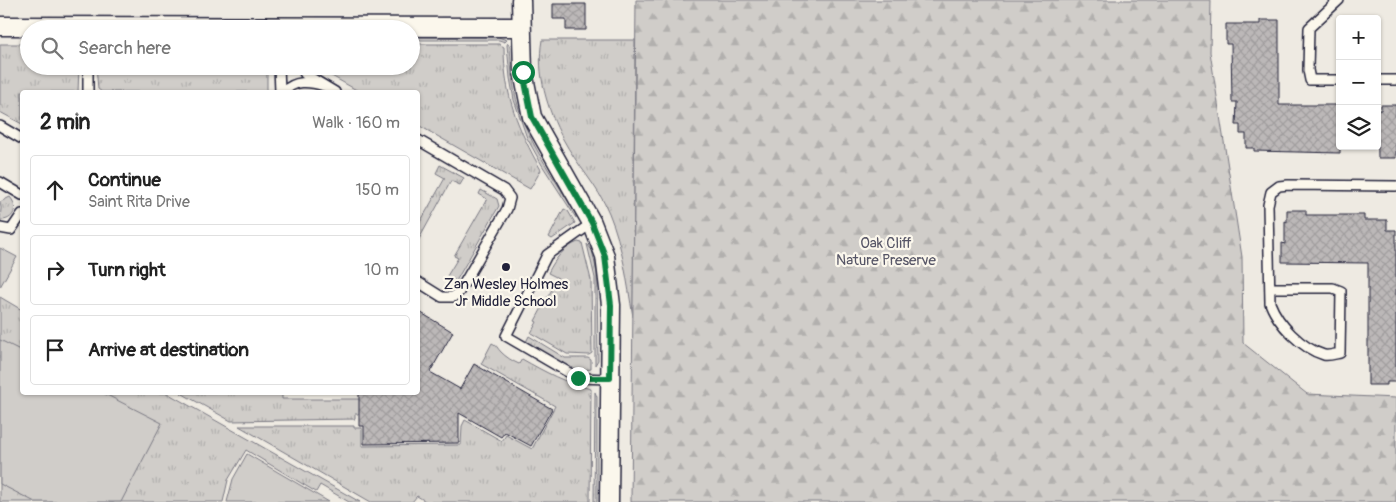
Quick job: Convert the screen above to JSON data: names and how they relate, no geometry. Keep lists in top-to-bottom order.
{
  "parks": ["Oak Cliff Nature Preserve"],
  "places": ["Zan Wesley Holmes Jr Middle School"],
  "page": {
    "map_buttons": ["+", "−"],
    "search": "Search here",
    "heading": ["2 min", "Walk · 160 m"],
    "list": [
      ["Continue", "Saint Rita Drive", "150 m"],
      ["Turn right", "10 m"],
      "Arrive at destination"
    ]
  }
}
